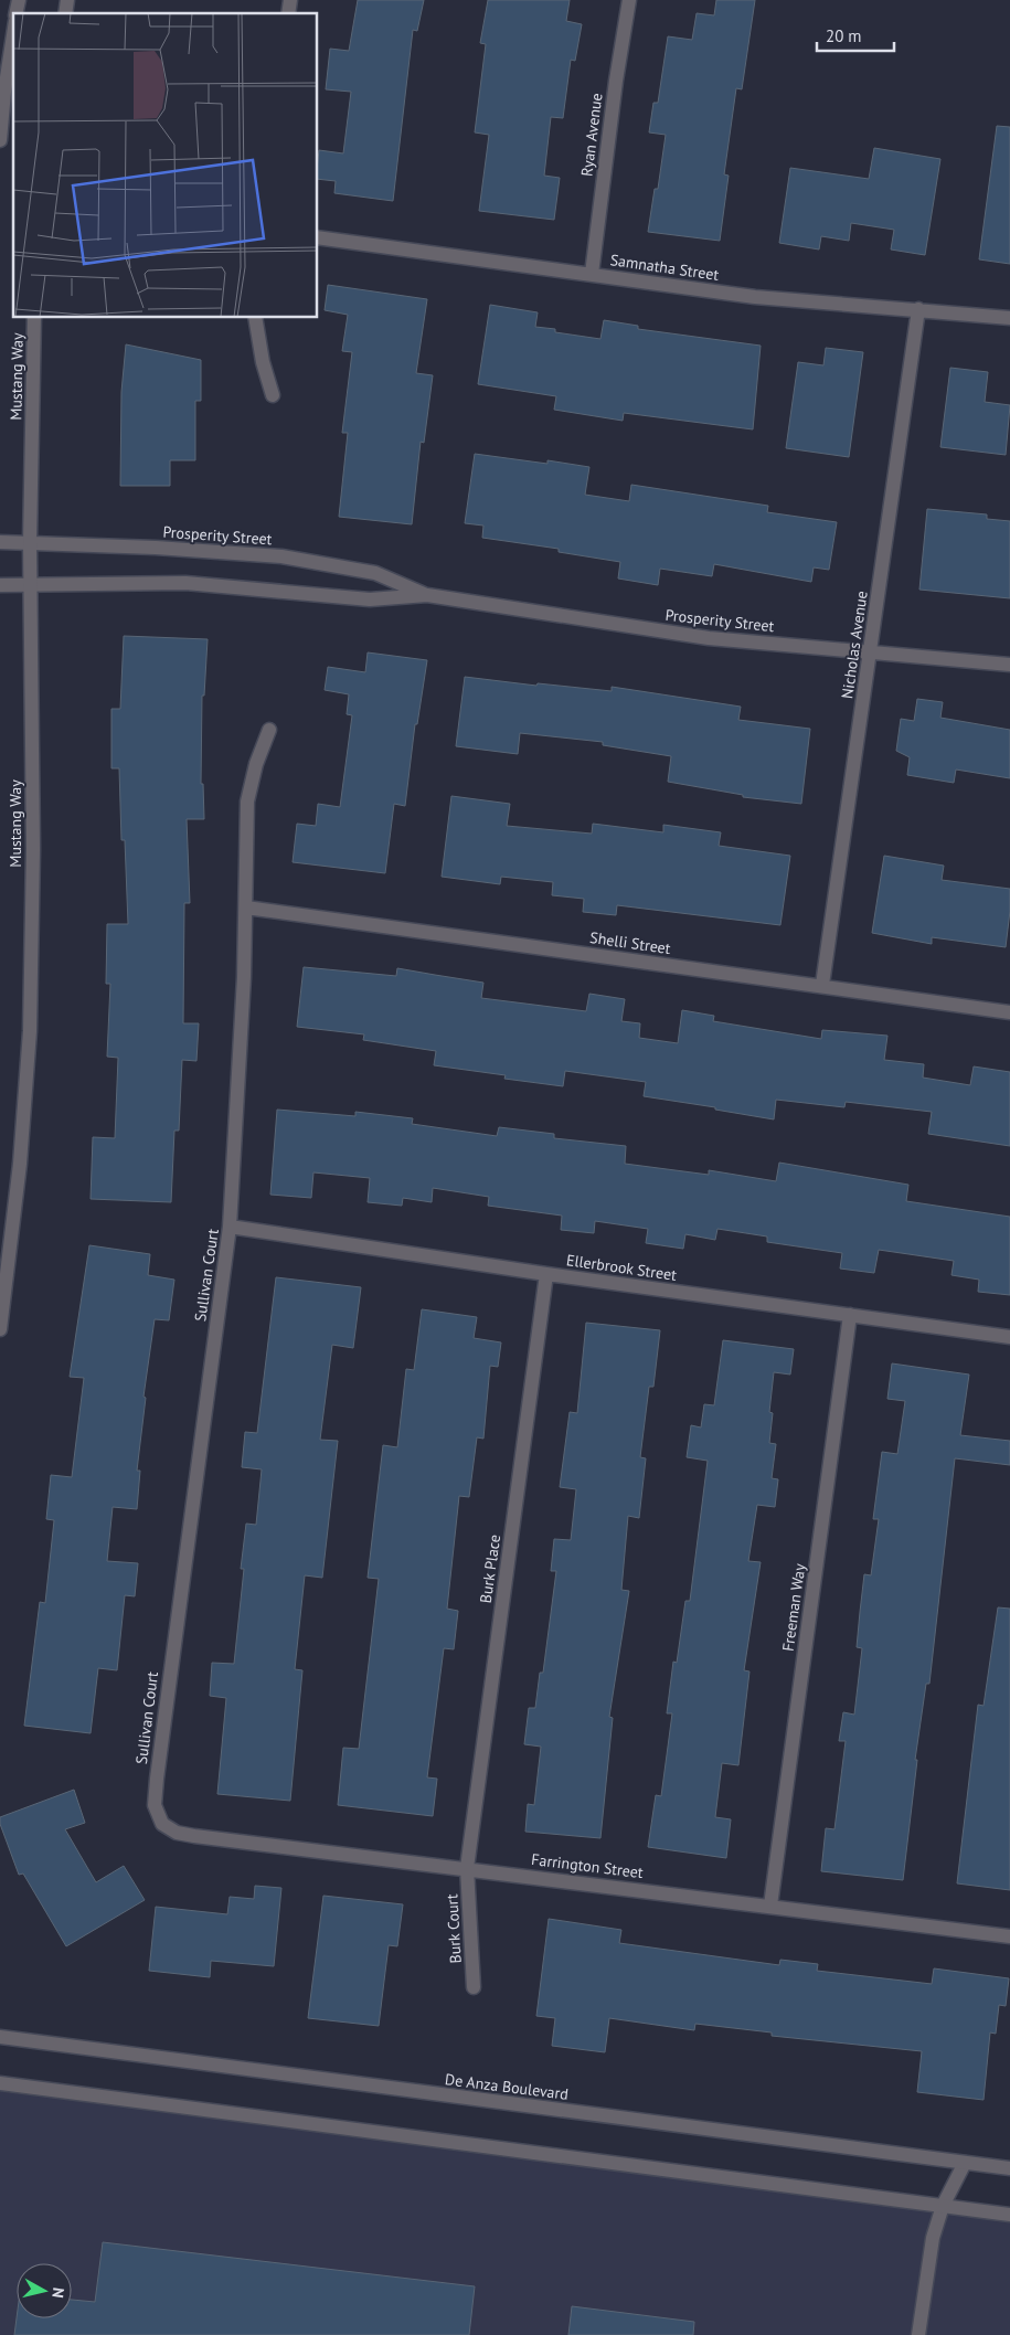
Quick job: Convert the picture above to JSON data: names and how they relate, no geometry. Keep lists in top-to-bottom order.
{
  "streets": {
    "street": [
      "Ryan Avenue",
      "Samnatha Street",
      "Mustang Way",
      "Prosperity Street",
      "Nicholas Avenue",
      "Shelli Street",
      "Ellerbrook Street",
      "Sullivan Court",
      "Burk Place",
      "Freeman Way",
      "Farrington Street",
      "Burk Court",
      "De Anza Boulevard"
    ]
  },
  "crossings": [
    ["Ryan Avenue", "Samnatha Street"],
    ["Samnatha Street", "Nicholas Avenue"],
    ["Mustang Way", "Prosperity Street"],
    ["Prosperity Street", "Nicholas Avenue"],
    ["Nicholas Avenue", "Shelli Street"],
    ["Shelli Street", "Sullivan Court"],
    ["Ellerbrook Street", "Sullivan Court"],
    ["Ellerbrook Street", "Burk Place"],
    ["Ellerbrook Street", "Freeman Way"],
    ["Sullivan Court", "Farrington Street"],
    ["Burk Place", "Farrington Street"],
    ["Burk Place", "Burk Court"],
    ["Freeman Way", "Farrington Street"],
    ["Farrington Street", "Burk Court"]
  ],
  "scale_bar": "20 m",
  "north": "right"
}
